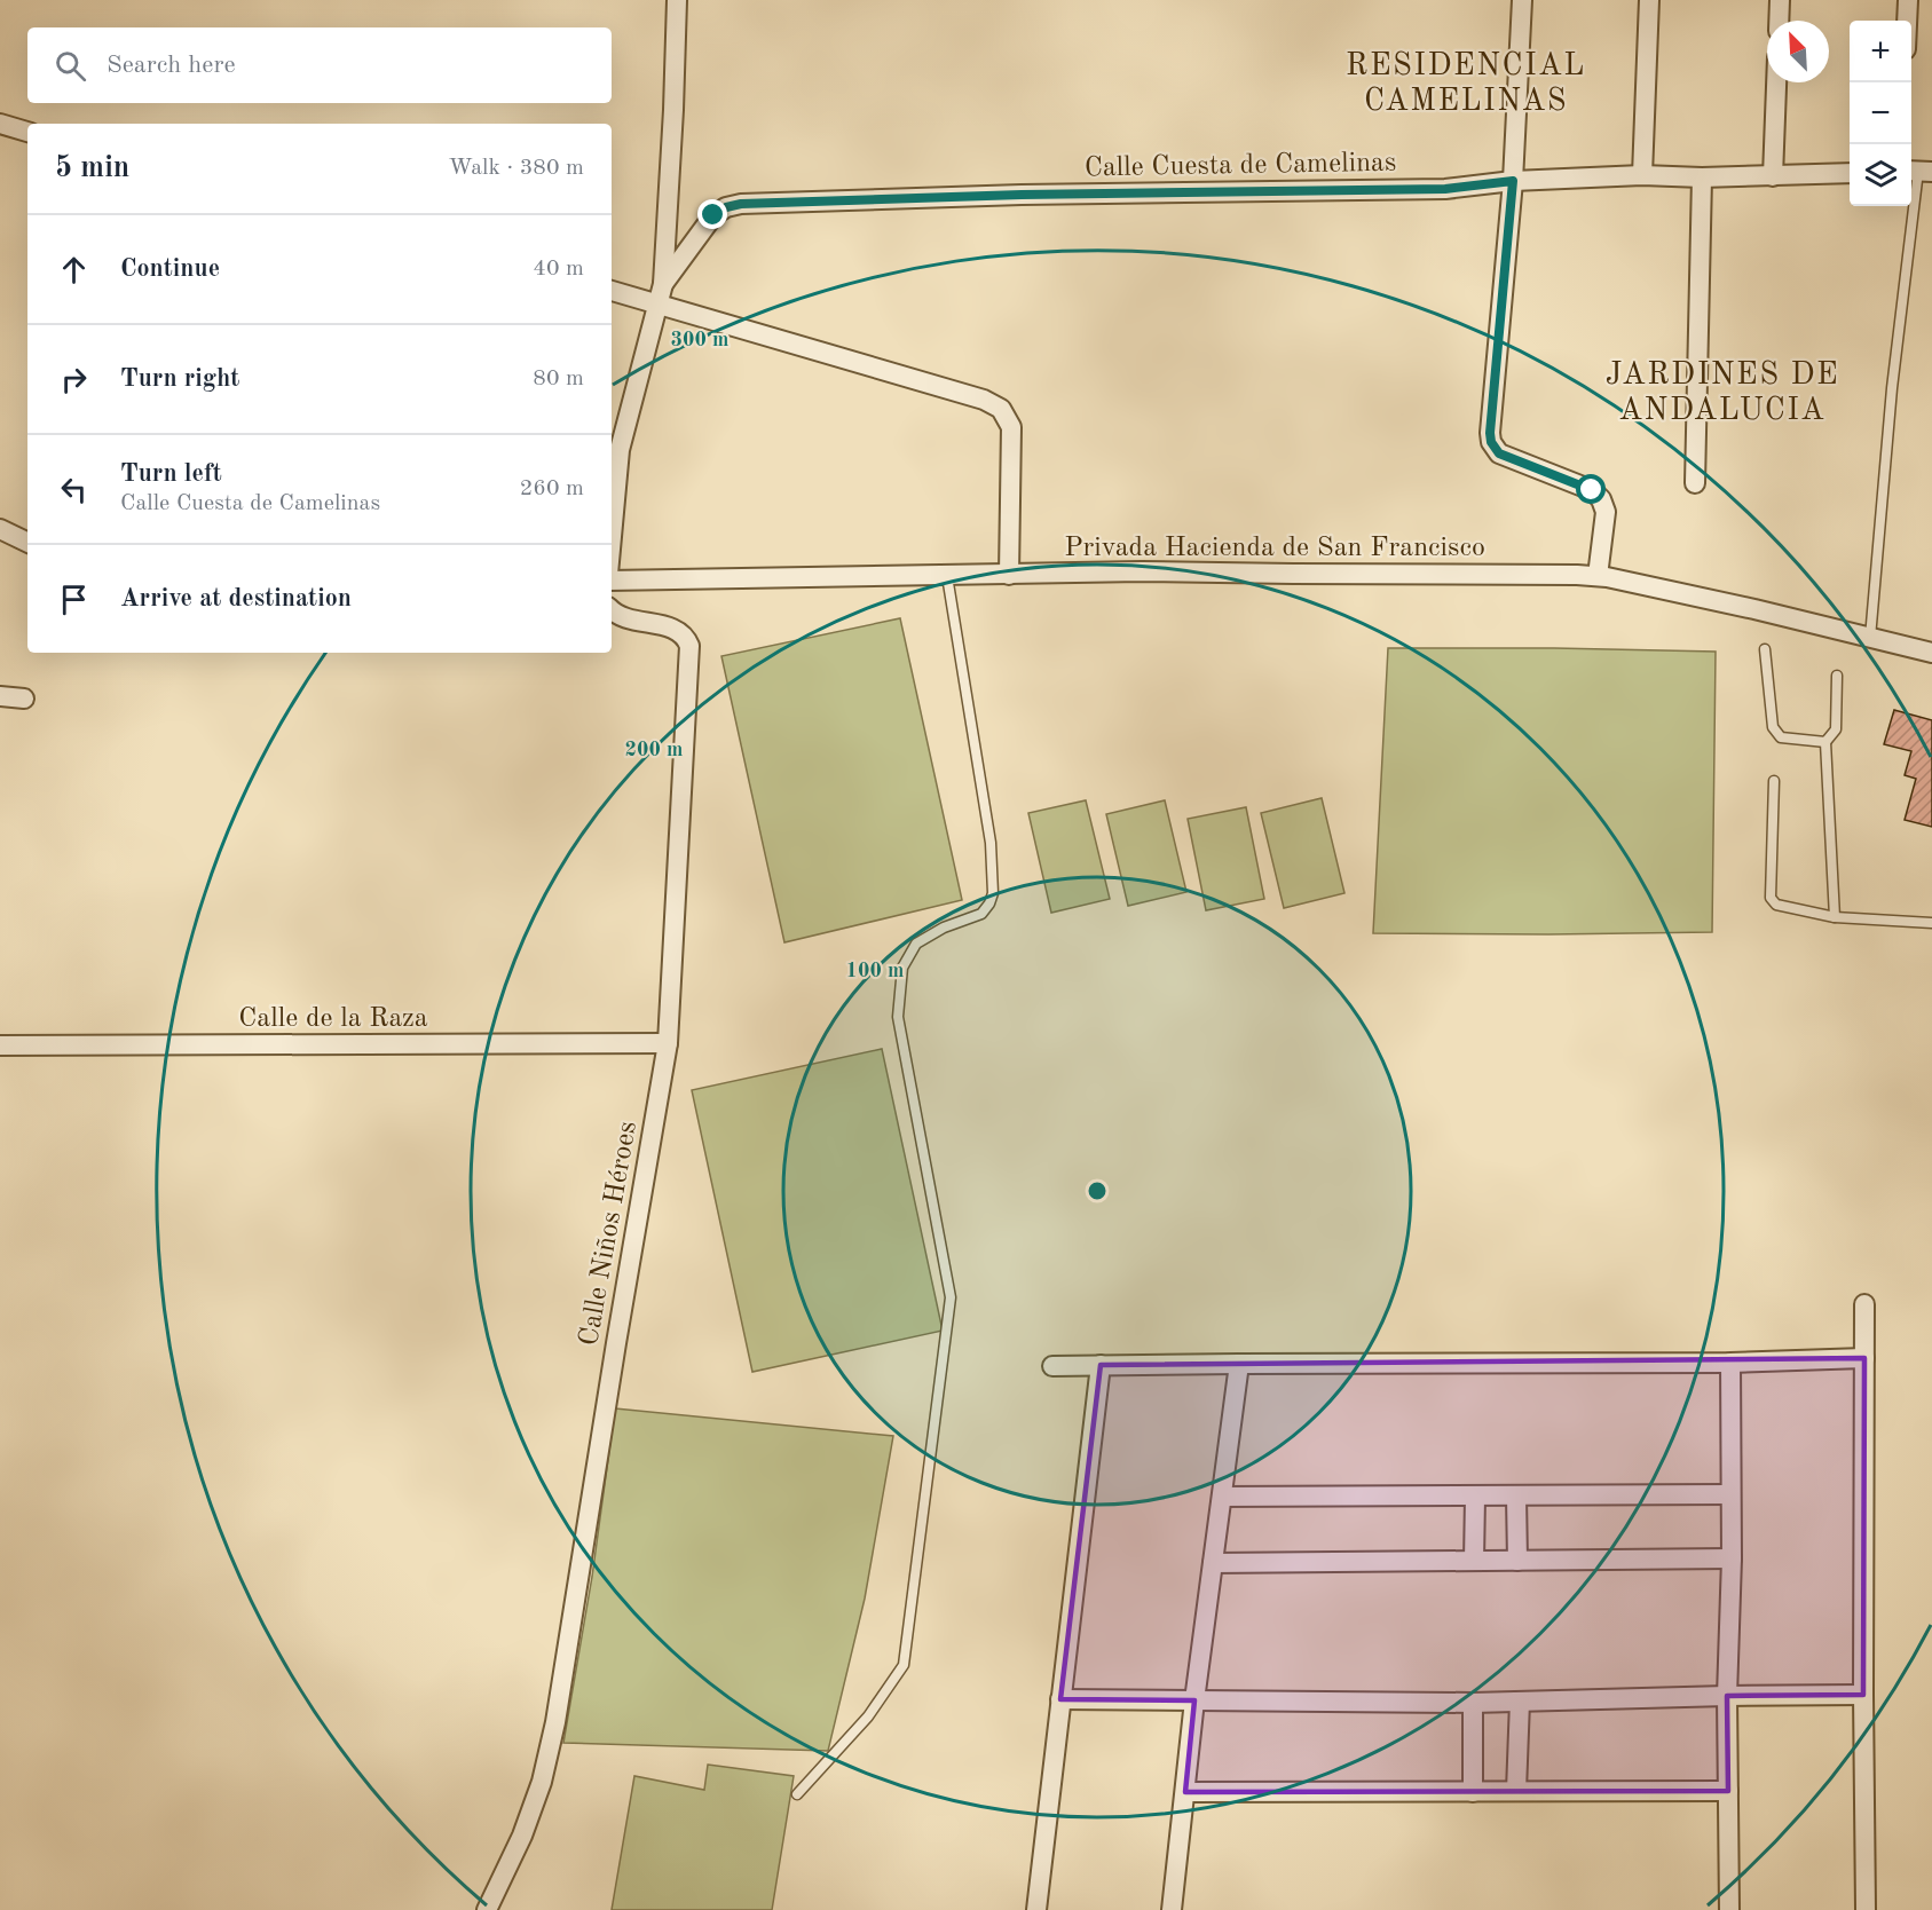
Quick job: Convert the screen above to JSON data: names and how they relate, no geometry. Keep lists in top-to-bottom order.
{
  "streets": {
    "street": [
      "Calle Cuesta de Camelinas",
      "Privada Hacienda de San Francisco",
      "Calle de la Raza",
      "Calle Niños Héroes"
    ]
  },
  "crossings": [
    ["Calle de la Raza", "Calle Niños Héroes"]
  ],
  "districts": ["RESIDENCIAL CAMELINAS", "JARDINES DE ANDALUCIA"],
  "north": "top left",
  "page": {
    "map_buttons": ["+", "−"],
    "search": "Search here",
    "heading": ["5 min", "Walk · 380 m"],
    "list": [
      ["Continue", "40 m"],
      ["Turn right", "80 m"],
      ["Turn left", "Calle Cuesta de Camelinas", "260 m"],
      "Arrive at destination"
    ]
  },
  "rings": ["300 m", "200 m", "100 m"]
}
